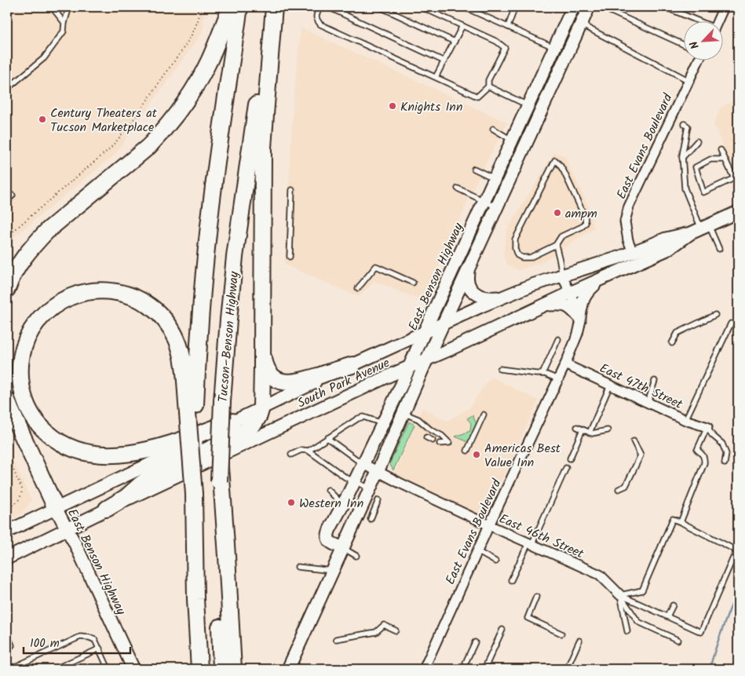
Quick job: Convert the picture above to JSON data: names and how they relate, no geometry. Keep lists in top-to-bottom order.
{
  "streets": {
    "highway": ["Tucson–Benson Highway"],
    "main road": ["East Benson Highway", "South Park Avenue"],
    "street": ["East Evans Boulevard", "East 47th Street", "East 46th Street"]
  },
  "crossings": [
    ["East Evans Boulevard", "South Park Avenue"],
    ["East Evans Boulevard", "East 47th Street"],
    ["East Evans Boulevard", "East 46th Street"],
    ["East Benson Highway", "South Park Avenue"],
    ["East Benson Highway", "East 46th Street"]
  ],
  "places": [
    "Knights Inn",
    "Century Theaters at Tucson Marketplace",
    "ampm",
    "Americas Best Value Inn",
    "Western Inn"
  ],
  "scale_bar": "100 m",
  "north": "bottom left"
}
